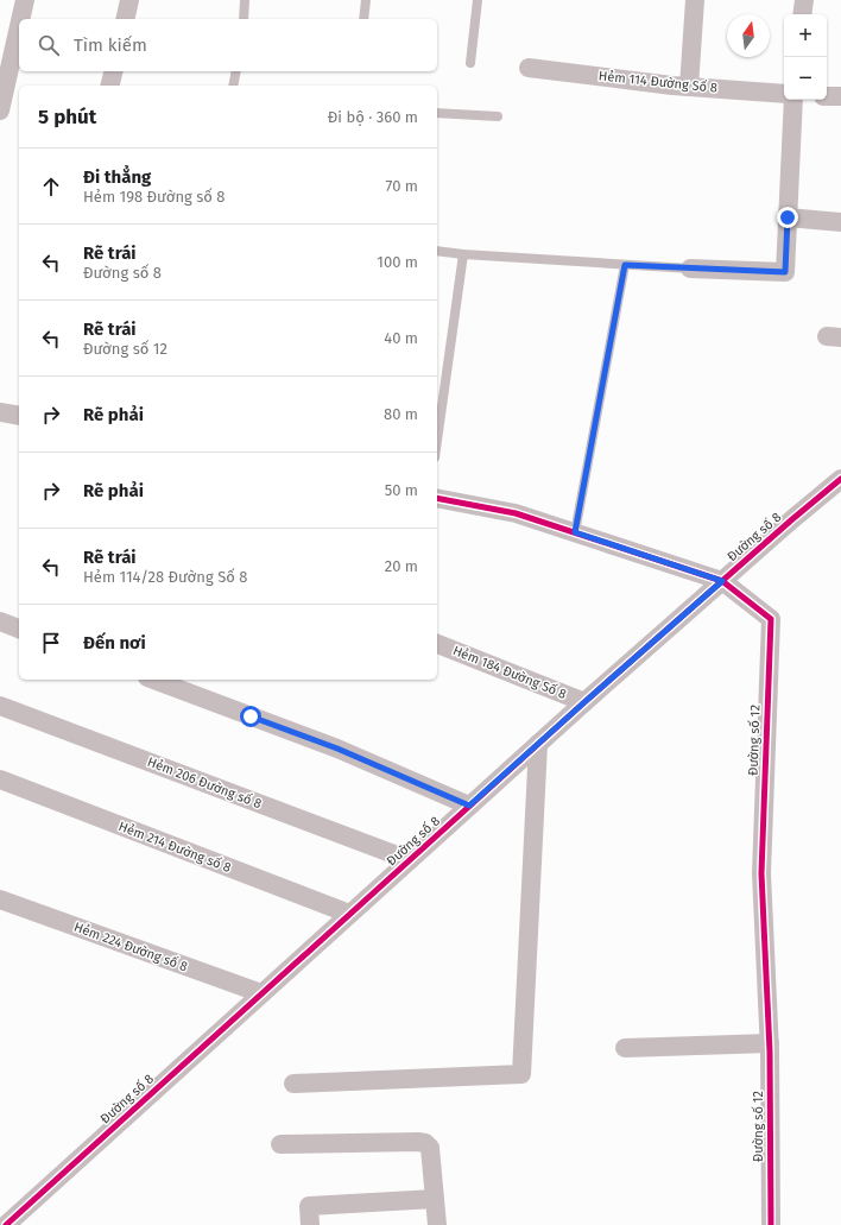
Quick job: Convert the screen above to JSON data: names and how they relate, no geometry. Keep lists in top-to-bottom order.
{
  "streets": {
    "street": [
      "Hẻm 114 Đường Số 8",
      "Đường số 8",
      "Hẻm 184 Đường Số 8",
      "Đường số 12",
      "Hẻm 206 Đường số 8",
      "Hẻm 214 Đường số 8",
      "Hẻm 224 Đường số 8"
    ]
  },
  "crossings": [
    ["Đường số 8", "Hẻm 184 Đường Số 8"],
    ["Đường số 8", "Đường số 12"],
    ["Đường số 8", "Hẻm 206 Đường số 8"],
    ["Đường số 8", "Hẻm 214 Đường số 8"],
    ["Đường số 8", "Hẻm 224 Đường số 8"]
  ],
  "north": "top",
  "page": {
    "map_buttons": ["+", "−"],
    "search": "Tìm kiếm",
    "heading": ["5 phút", "Đi bộ · 360 m"],
    "list": [
      ["Đi thẳng", "Hẻm 198 Đường số 8", "70 m"],
      ["Rẽ trái", "Đường số 8", "100 m"],
      ["Rẽ trái", "Đường số 12", "40 m"],
      ["Rẽ phải", "80 m"],
      ["Rẽ phải", "50 m"],
      ["Rẽ trái", "Hẻm 114/28 Đường Số 8", "20 m"],
      "Đến nơi"
    ]
  }
}
